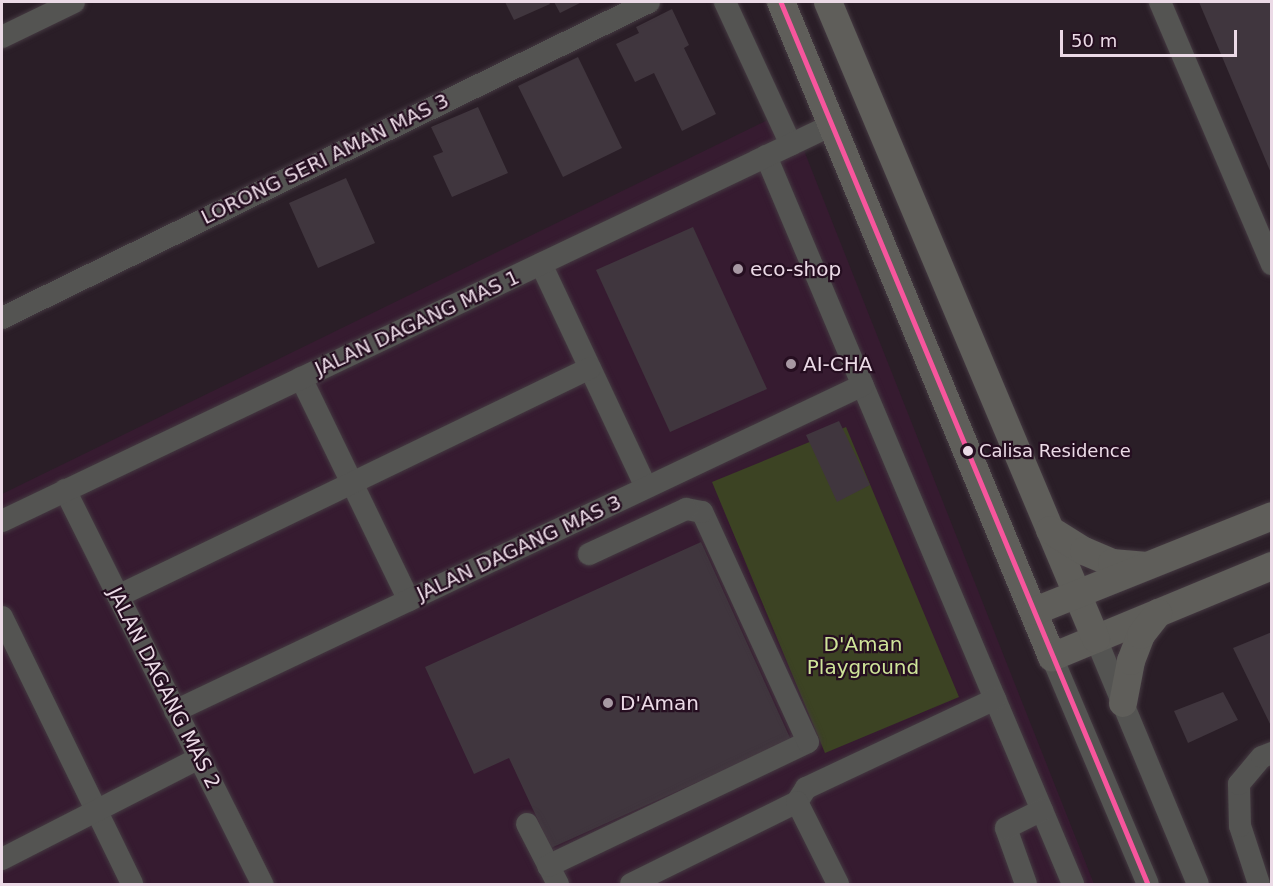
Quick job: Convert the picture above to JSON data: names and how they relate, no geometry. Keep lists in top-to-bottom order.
{
  "streets": {
    "street": [
      "LORONG SERI AMAN MAS 3",
      "JALAN DAGANG MAS 1",
      "JALAN DAGANG MAS 3",
      "JALAN DAGANG MAS 2"
    ]
  },
  "crossings": [
    ["JALAN DAGANG MAS 1", "JALAN DAGANG MAS 2"],
    ["JALAN DAGANG MAS 3", "JALAN DAGANG MAS 2"]
  ],
  "parks": ["D'Aman Playground"],
  "places": [
    "eco-shop",
    "AI-CHA",
    "Calisa Residence",
    "D'Aman"
  ],
  "scale_bar": "50 m"
}
